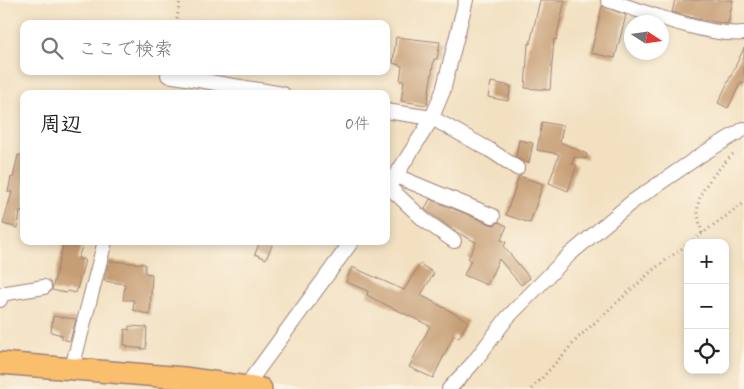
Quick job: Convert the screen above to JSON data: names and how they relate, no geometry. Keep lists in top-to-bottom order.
{
  "north": "right",
  "page": {
    "search": "ここで検索",
    "heading": ["周辺", "0件"],
    "map_buttons": ["+", "−"]
  }
}
